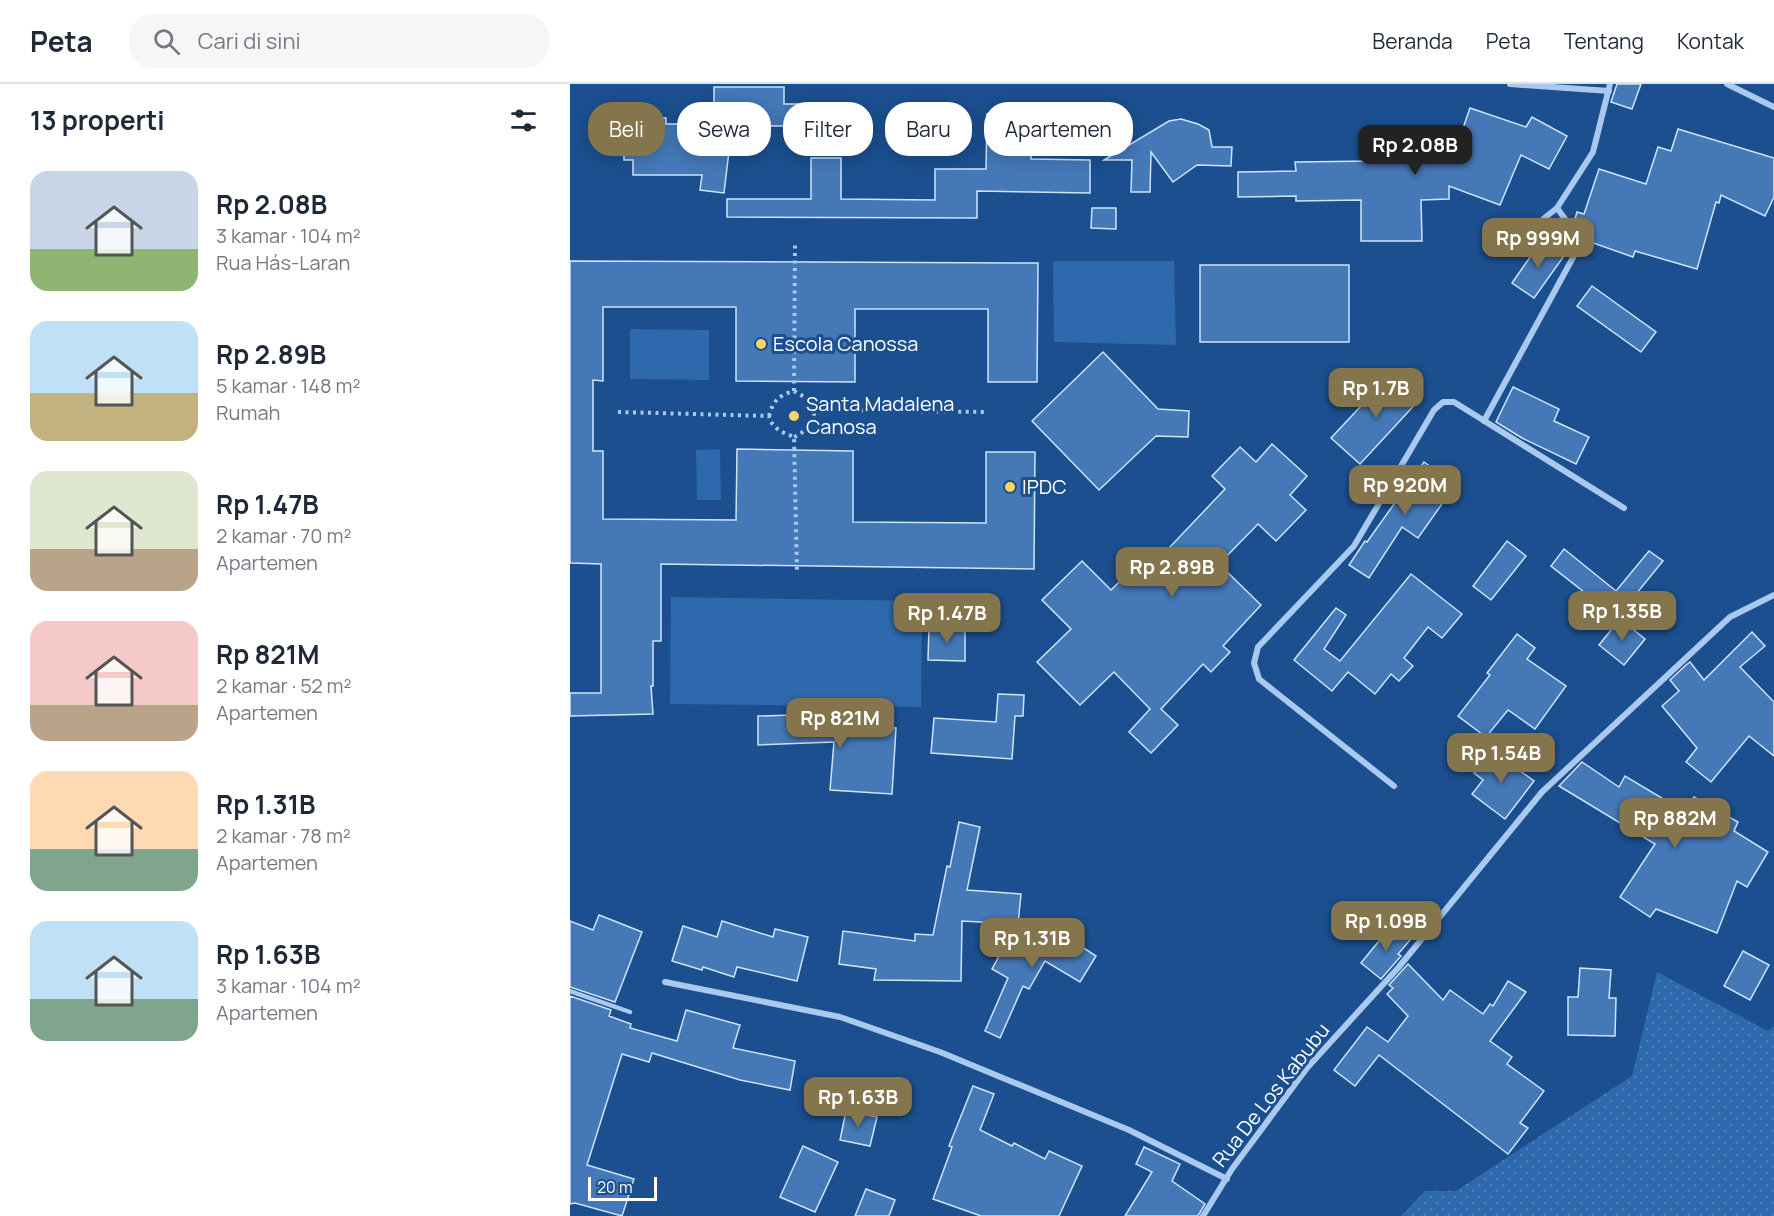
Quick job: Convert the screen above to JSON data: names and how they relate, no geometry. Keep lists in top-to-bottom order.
{
  "streets": {
    "street": ["Rua De Los Kabubu"]
  },
  "places": ["Escola Canossa", "Santa Madalena Canosa", "IPDC"],
  "scale_bar": "20 m",
  "page": {
    "header": "Peta",
    "search": "Cari di sini",
    "nav": [
      "Beranda",
      "Peta",
      "Tentang",
      "Kontak"
    ],
    "heading": "13 properti",
    "chip": [
      "Beli",
      "Sewa",
      "Filter",
      "Baru",
      "Apartemen"
    ],
    "price": [
      "Rp 2.08B",
      "Rp 999M",
      "Rp 1.7B",
      "Rp 920M",
      "Rp 2.89B",
      "Rp 1.35B",
      "Rp 1.47B",
      "Rp 821M",
      "Rp 1.54B",
      "Rp 882M",
      "Rp 1.09B",
      "Rp 1.31B",
      "Rp 1.63B"
    ],
    "list": [
      {
        "name": "Rp 2.08B",
        "note": "3 kamar · 104 m² · Rua Hás-Laran"
      },
      {
        "name": "Rp 2.89B",
        "note": "5 kamar · 148 m² · Rumah"
      },
      {
        "name": "Rp 1.47B",
        "note": "2 kamar · 70 m² · Apartemen"
      },
      {
        "name": "Rp 821M",
        "note": "2 kamar · 52 m² · Apartemen"
      },
      {
        "name": "Rp 1.31B",
        "note": "2 kamar · 78 m² · Apartemen"
      },
      {
        "name": "Rp 1.63B",
        "note": "3 kamar · 104 m² · Apartemen"
      }
    ],
    "scale": "20 m"
  }
}
